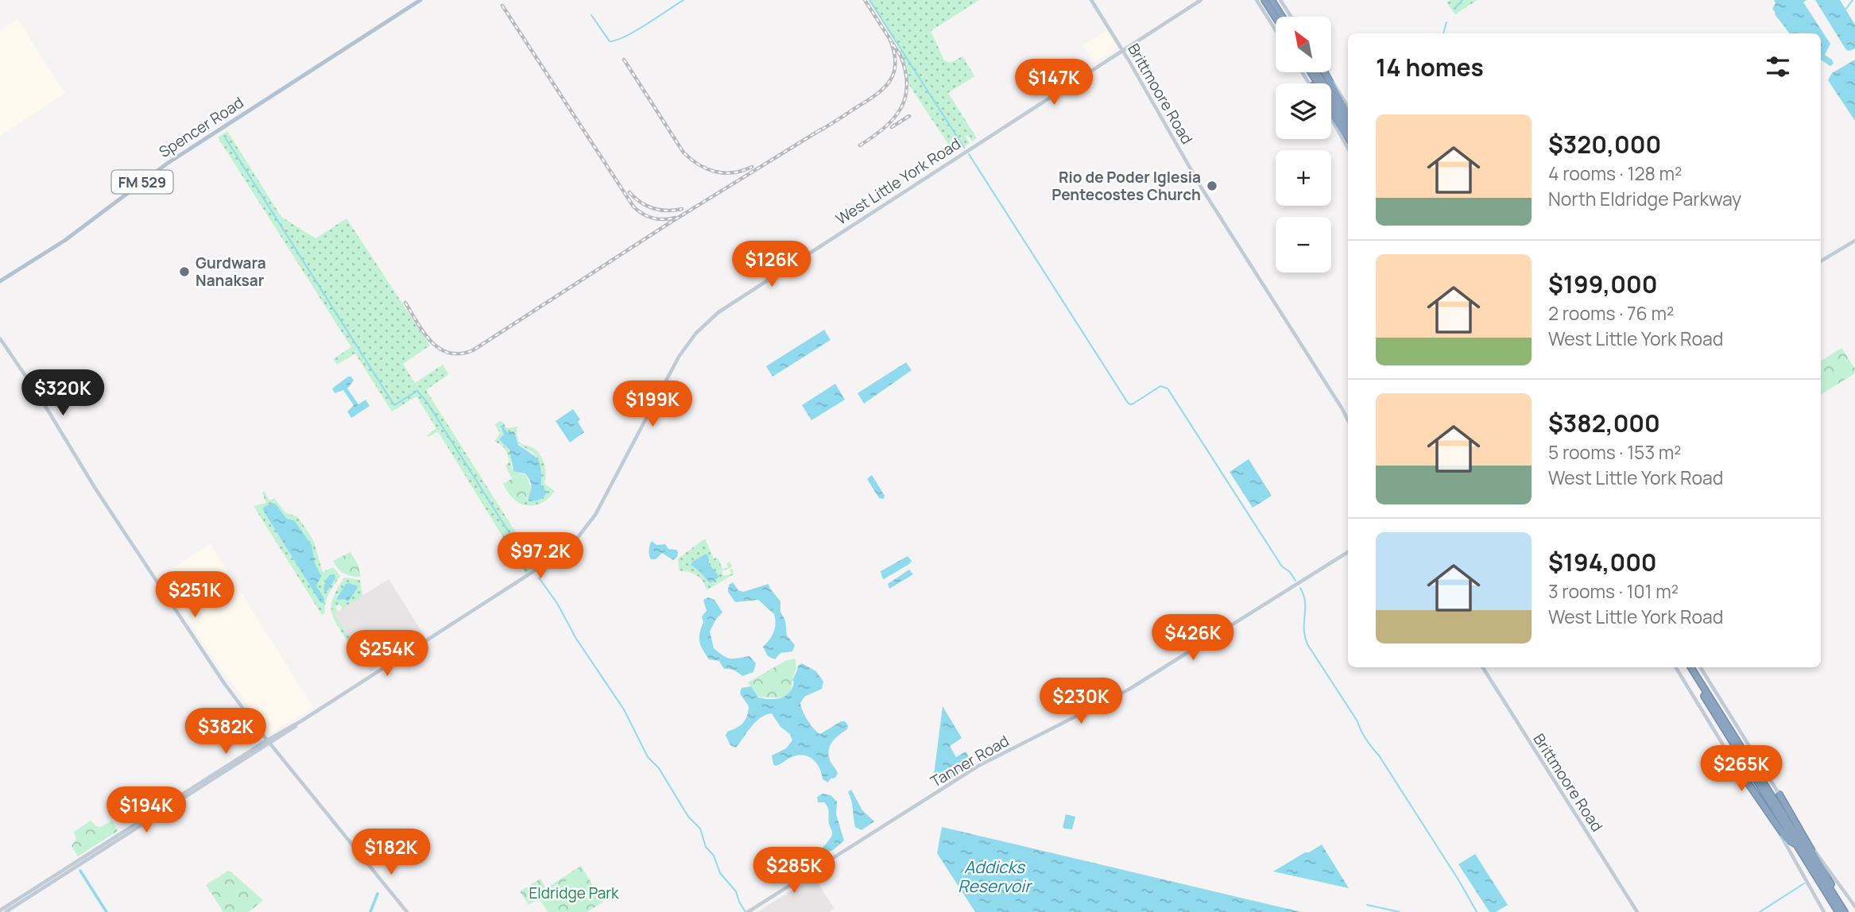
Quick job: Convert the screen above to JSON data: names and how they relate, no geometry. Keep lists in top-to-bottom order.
{
  "streets": {
    "main road": [
      "Brittmoore Road",
      "Spencer Road",
      "West Little York Road",
      "FM 529",
      "Tanner Road"
    ]
  },
  "crossings": [
    ["Brittmoore Road", "West Little York Road"]
  ],
  "water": ["Addicks Reservoir"],
  "parks": ["Eldridge Park"],
  "places": ["Rio de Poder Iglesia Pentecostes Church", "Gurdwara Nanaksar"],
  "north": "top left",
  "page": {
    "map_buttons": ["+", "−"],
    "heading": "14 homes",
    "price": [
      "$147K",
      "$126K",
      "$320K",
      "$199K",
      "$97.2K",
      "$251K",
      "$426K",
      "$254K",
      "$230K",
      "$382K",
      "$265K",
      "$194K",
      "$182K",
      "$285K"
    ],
    "list": [
      {
        "name": "$320,000",
        "note": "4 rooms · 128 m² · North Eldridge Parkway"
      },
      {
        "name": "$199,000",
        "note": "2 rooms · 76 m² · West Little York Road"
      },
      {
        "name": "$382,000",
        "note": "5 rooms · 153 m² · West Little York Road"
      },
      {
        "name": "$194,000",
        "note": "3 rooms · 101 m² · West Little York Road"
      }
    ]
  }
}
